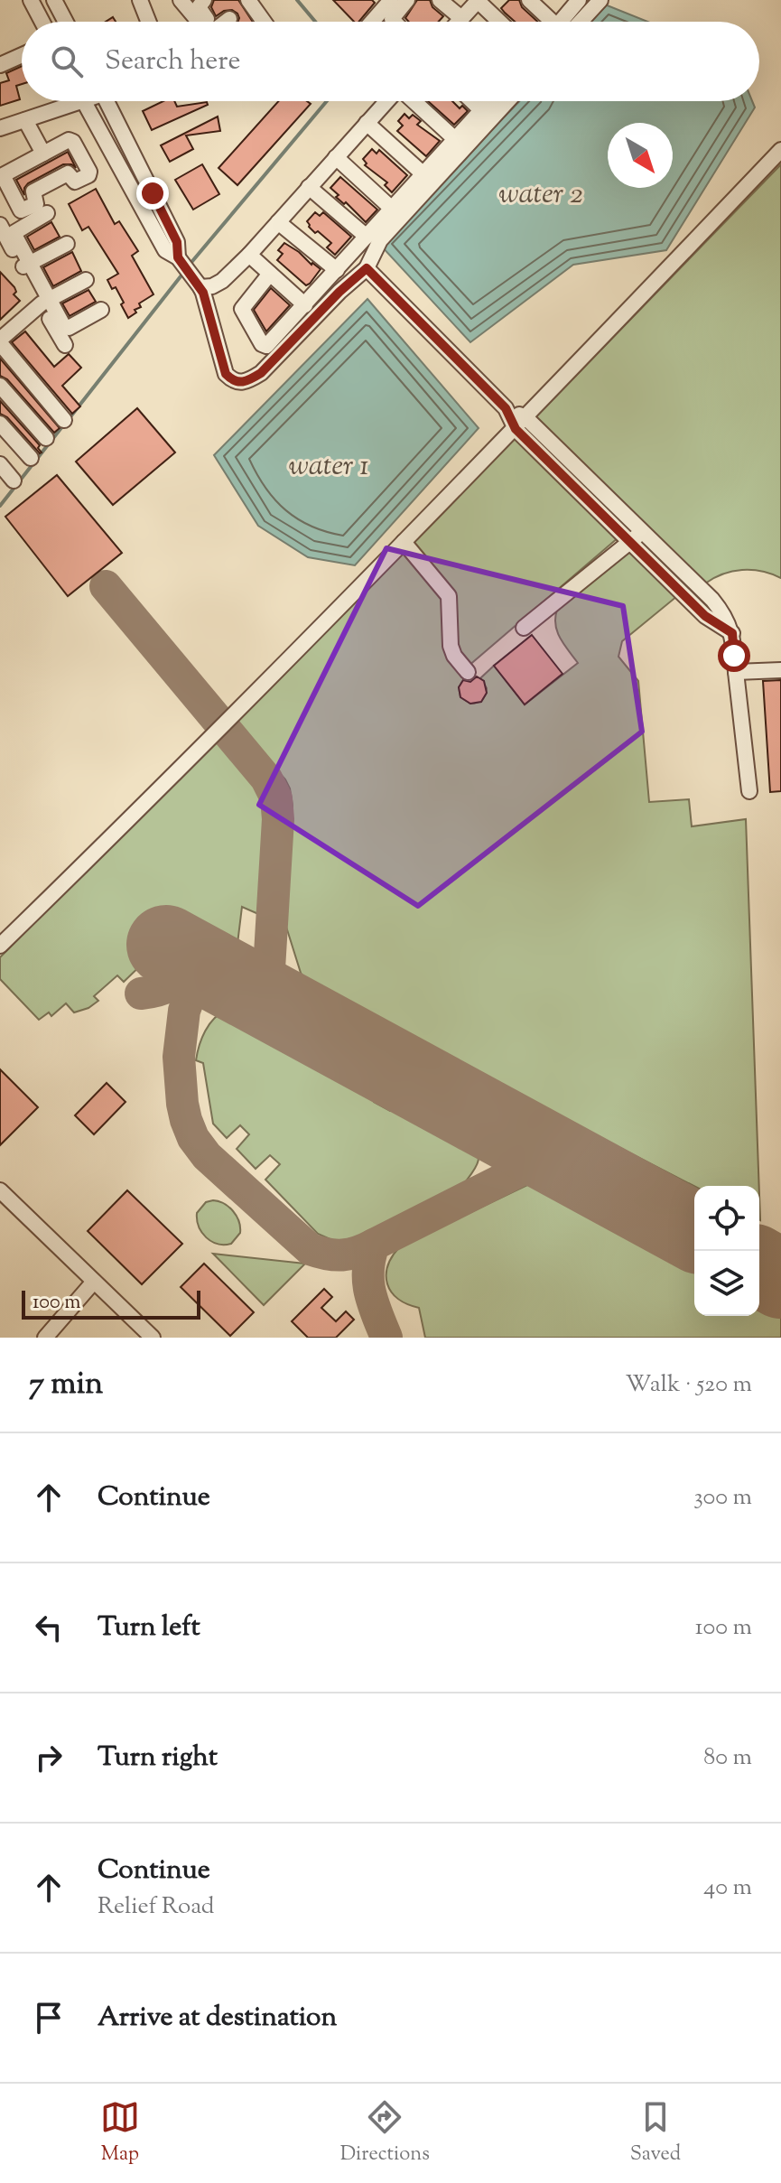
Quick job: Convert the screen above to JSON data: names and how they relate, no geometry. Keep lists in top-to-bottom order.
{
  "water": ["water 2", "water 1"],
  "scale_bar": "100 m",
  "north": "bottom right",
  "page": {
    "search": "Search here",
    "scale": "100 m",
    "heading": ["7 min", "Walk · 520 m"],
    "list": [
      ["Continue", "300 m"],
      ["Turn left", "100 m"],
      ["Turn right", "80 m"],
      ["Continue", "Relief Road", "40 m"],
      "Arrive at destination"
    ],
    "nav": ["Map", "Directions", "Saved"]
  }
}
